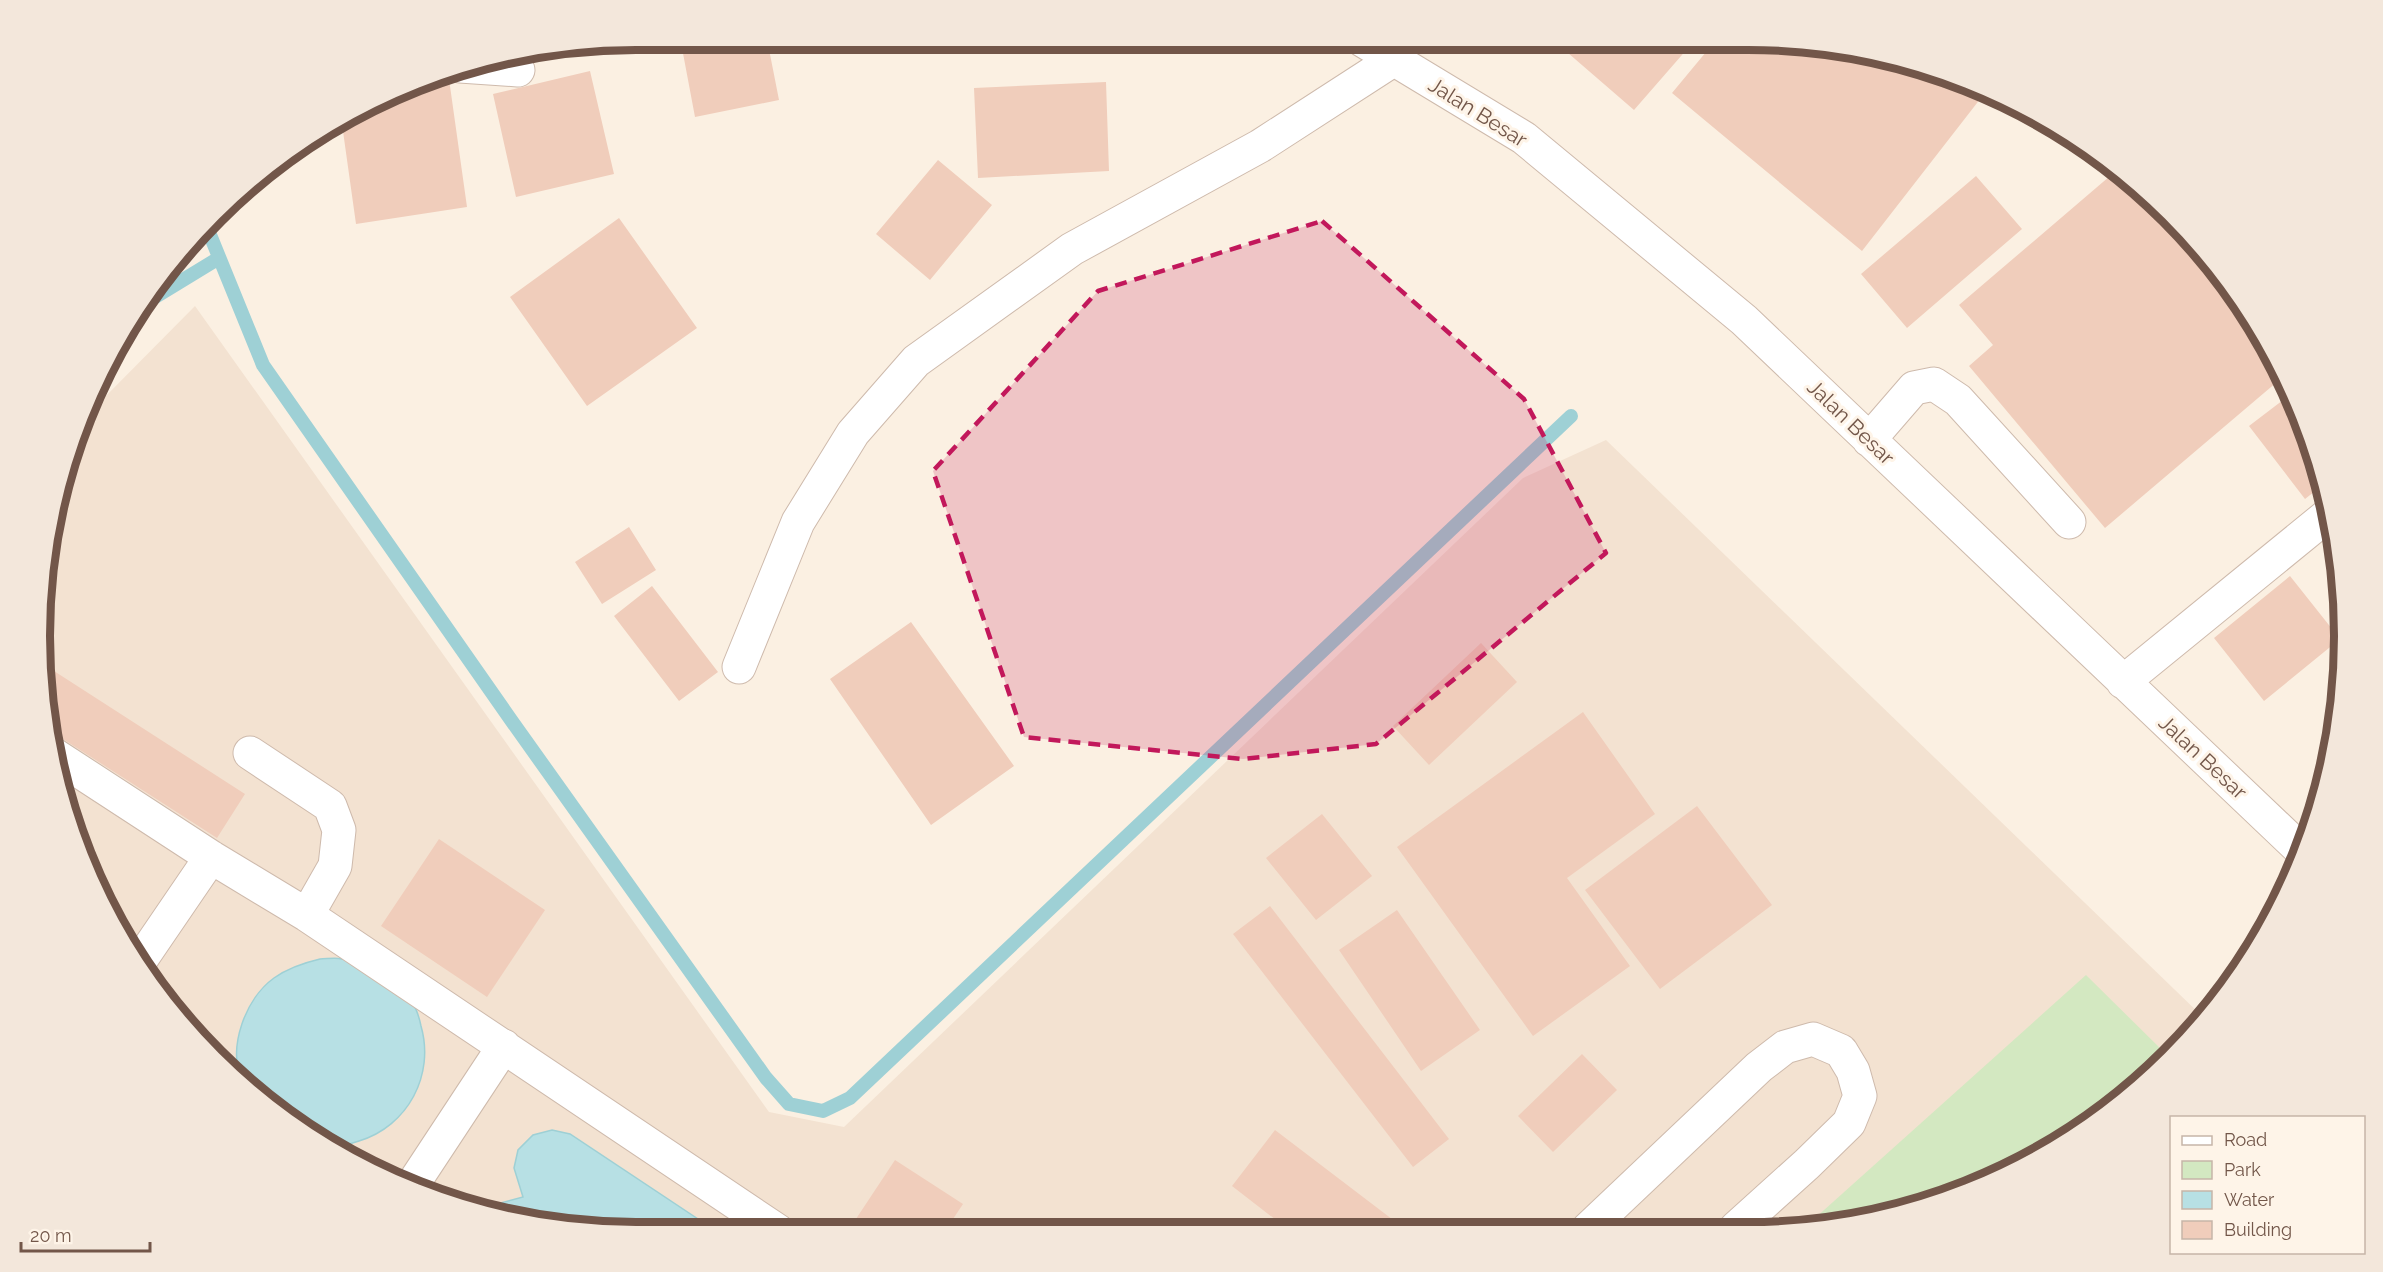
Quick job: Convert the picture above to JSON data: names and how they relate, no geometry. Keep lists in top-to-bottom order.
{
  "streets": {
    "street": ["Jalan Besar"]
  },
  "legend": [
    "Road",
    "Park",
    "Water",
    "Building"
  ],
  "scale_bar": "20 m"
}
